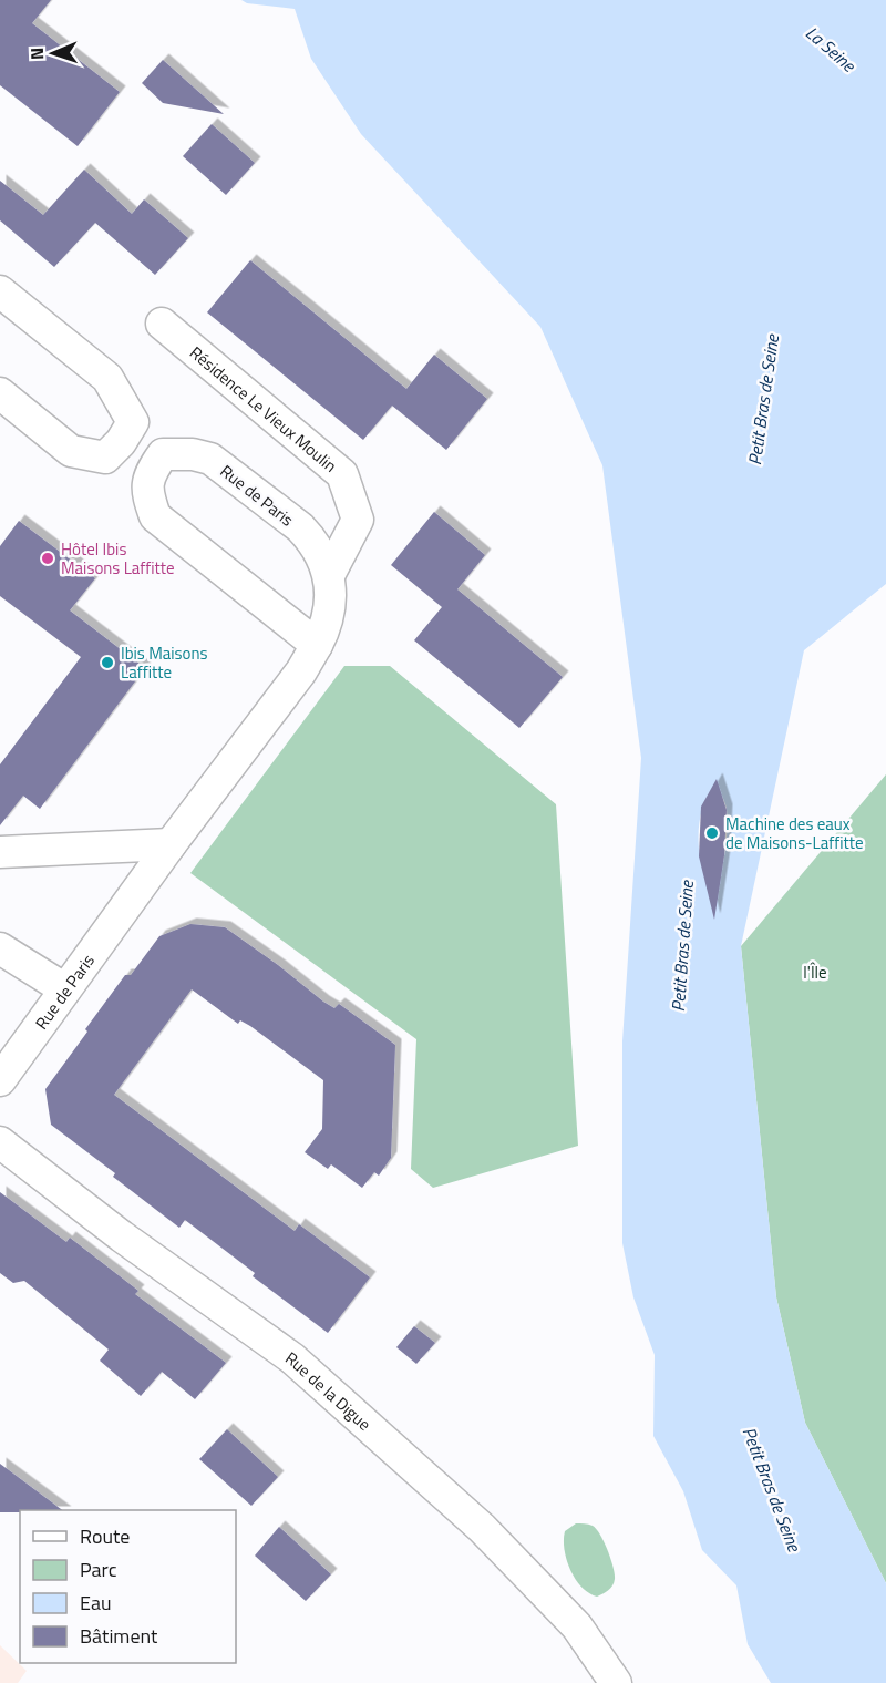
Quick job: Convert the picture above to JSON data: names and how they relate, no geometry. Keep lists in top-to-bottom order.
{
  "streets": {
    "street": ["Résidence Le Vieux Moulin", "Rue de Paris", "Rue de la Digue"]
  },
  "crossings": [
    ["Résidence Le Vieux Moulin", "Rue de Paris"]
  ],
  "water": ["La Seine", "Petit Bras de Seine"],
  "parks": ["l'Île"],
  "places": ["Hôtel Ibis Maisons Laffitte", "Ibis Maisons Laffitte", "Machine des eaux de Maisons-Laffitte"],
  "legend": [
    "Route",
    "Parc",
    "Eau",
    "Bâtiment"
  ],
  "north": "left"
}
